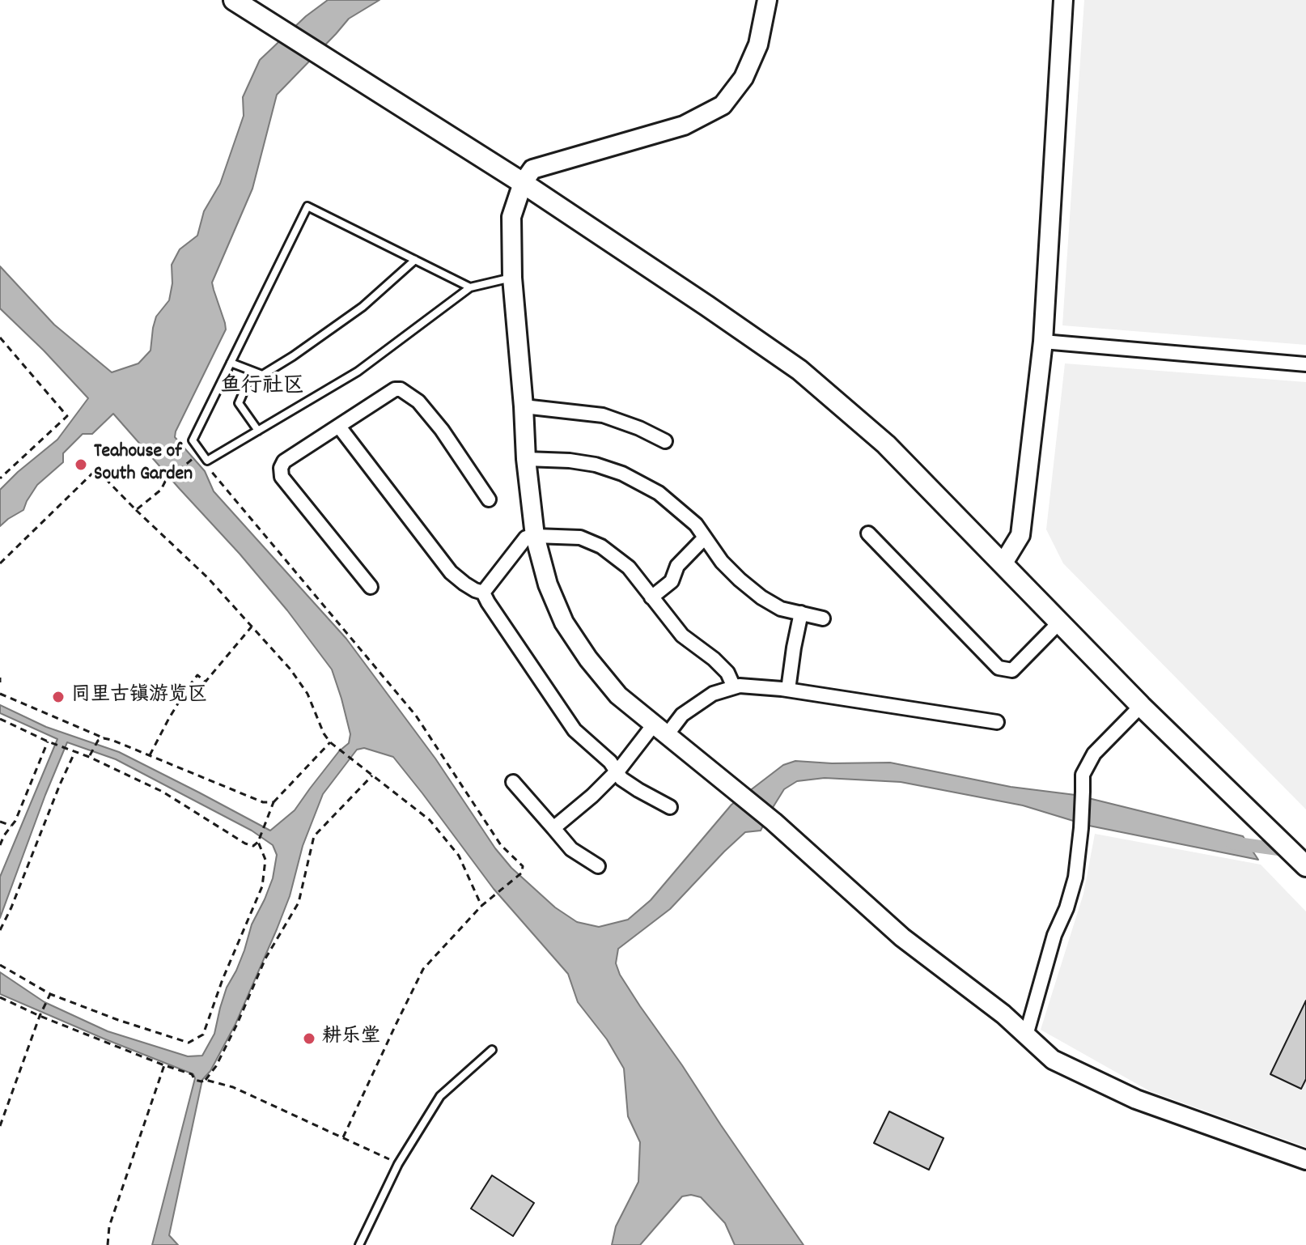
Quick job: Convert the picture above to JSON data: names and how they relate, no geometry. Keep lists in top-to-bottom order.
{
  "districts": ["鱼行社区"],
  "places": ["Teahouse of South Garden", "同里古镇游览区", "耕乐堂"]
}
